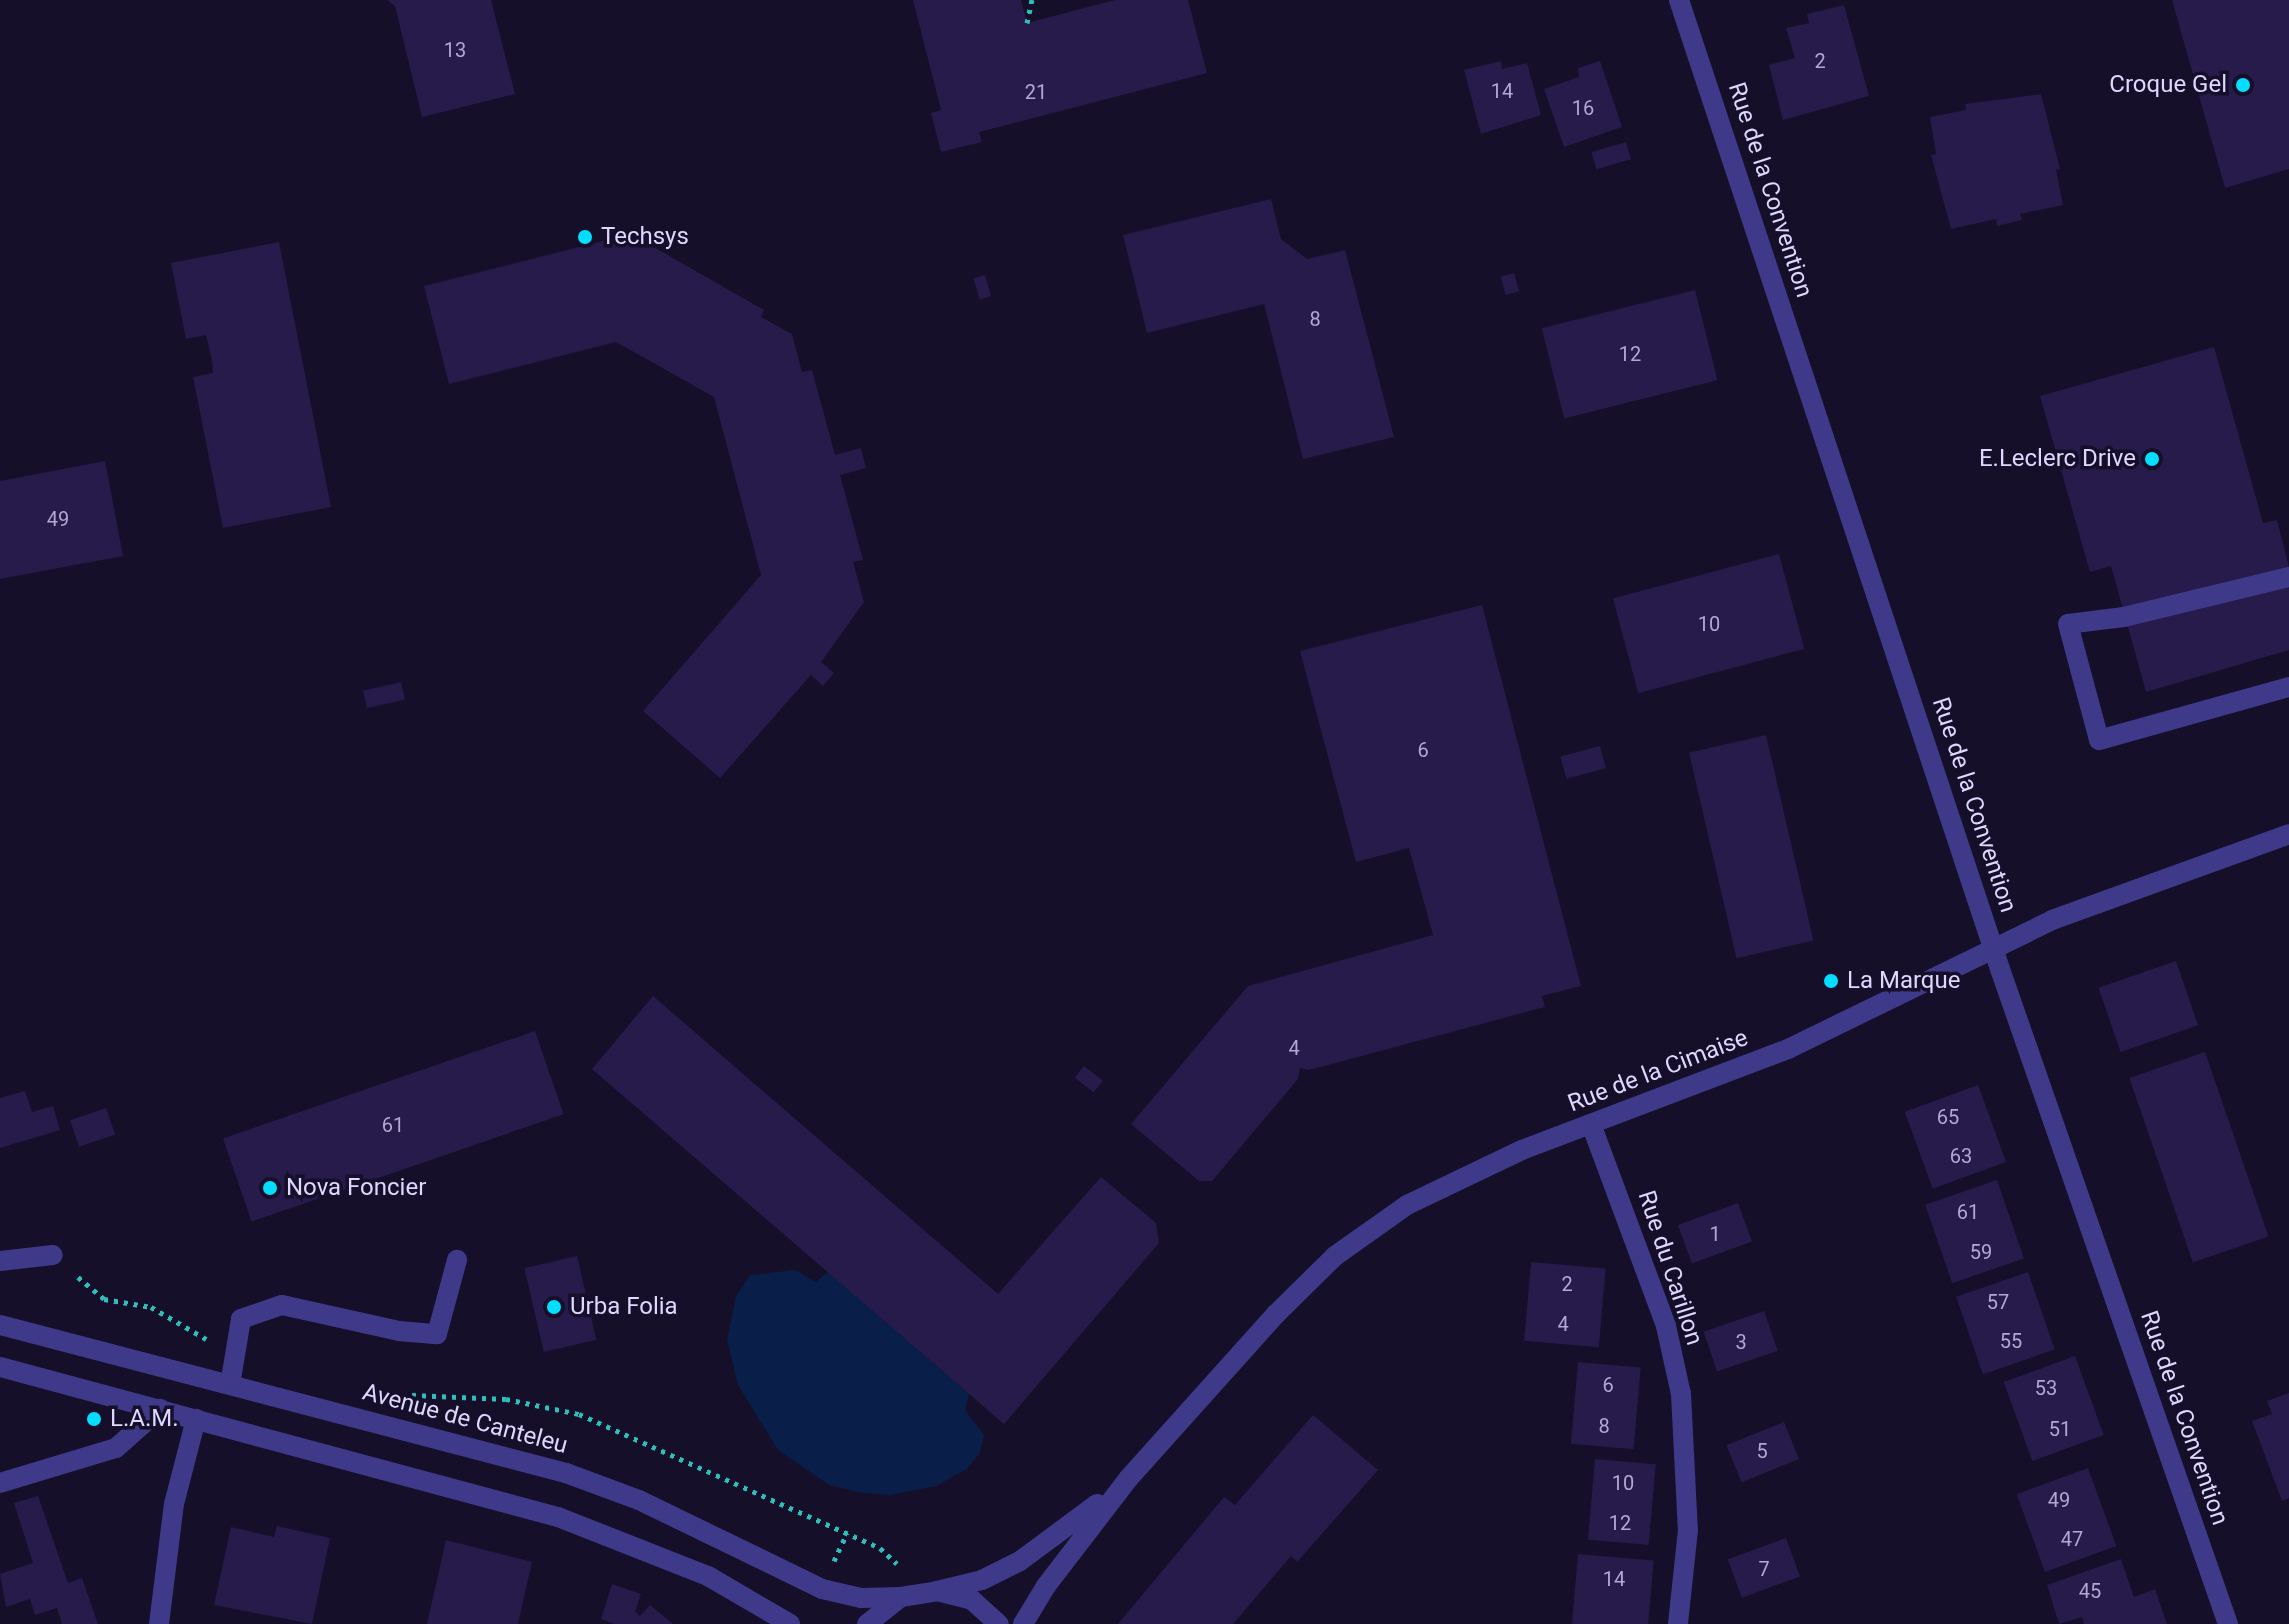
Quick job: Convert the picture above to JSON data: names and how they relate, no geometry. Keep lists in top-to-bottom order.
{
  "streets": {
    "street": [
      "Rue de la Convention",
      "Rue de la Cimaise",
      "Rue du Carillon",
      "Avenue de Canteleu"
    ]
  },
  "crossings": [
    ["Rue de la Convention", "Rue de la Cimaise"],
    ["Rue de la Cimaise", "Rue du Carillon"],
    ["Rue de la Cimaise", "Avenue de Canteleu"]
  ],
  "places": [
    "Croque Gel",
    "Techsys",
    "E.Leclerc Drive",
    "La Marque",
    "Nova Foncier",
    "Urba Folia",
    "L.A.M."
  ],
  "house_numbers": [
    "13",
    "2",
    "14",
    "21",
    "16",
    "8",
    "12",
    "49",
    "10",
    "6",
    "4",
    "65",
    "61",
    "63",
    "61",
    "1",
    "59",
    "2",
    "57",
    "4",
    "55",
    "3",
    "6",
    "53",
    "8",
    "51",
    "5",
    "10",
    "49",
    "12",
    "47",
    "7",
    "14",
    "45"
  ]
}
